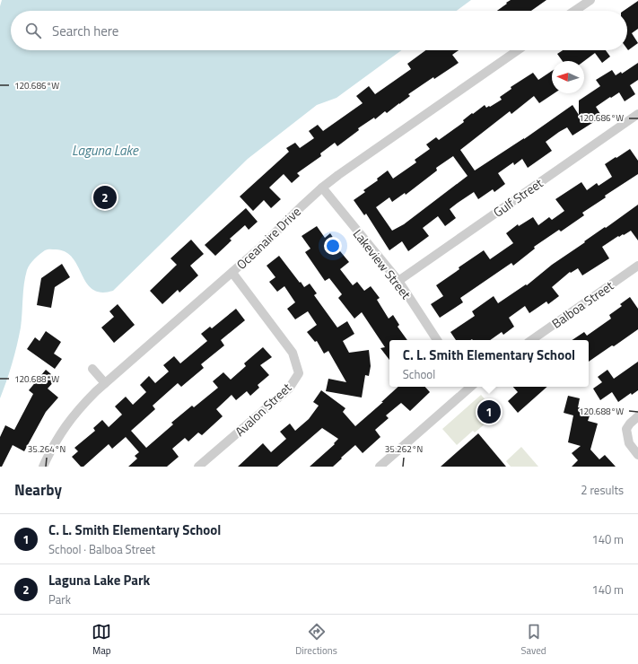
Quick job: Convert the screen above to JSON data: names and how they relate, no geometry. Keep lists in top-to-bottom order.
{
  "streets": {
    "street": [
      "Gulf Street",
      "Oceanaire Drive",
      "Lakeview Street",
      "Balboa Street",
      "Avalon Street"
    ]
  },
  "crossings": [
    ["Gulf Street", "Lakeview Street"],
    ["Oceanaire Drive", "Lakeview Street"],
    ["Oceanaire Drive", "Avalon Street"]
  ],
  "water": ["Laguna Lake"],
  "north": "left",
  "page": {
    "search": "Search here",
    "pins": ["2", "1"],
    "popup": ["C. L. Smith Elementary School", "School"],
    "heading": ["Nearby", "2 results"],
    "list": [
      {
        "mark": "1",
        "name": "C. L. Smith Elementary School",
        "note": "School · Balboa Street",
        "value": "140 m"
      },
      {
        "mark": "2",
        "name": "Laguna Lake Park",
        "note": "Park",
        "value": "140 m"
      }
    ],
    "nav": ["Map", "Directions", "Saved"]
  },
  "coordinates": [
    "120.686°W",
    "120.688°W",
    "35.264°N",
    "35.262°N"
  ]
}
